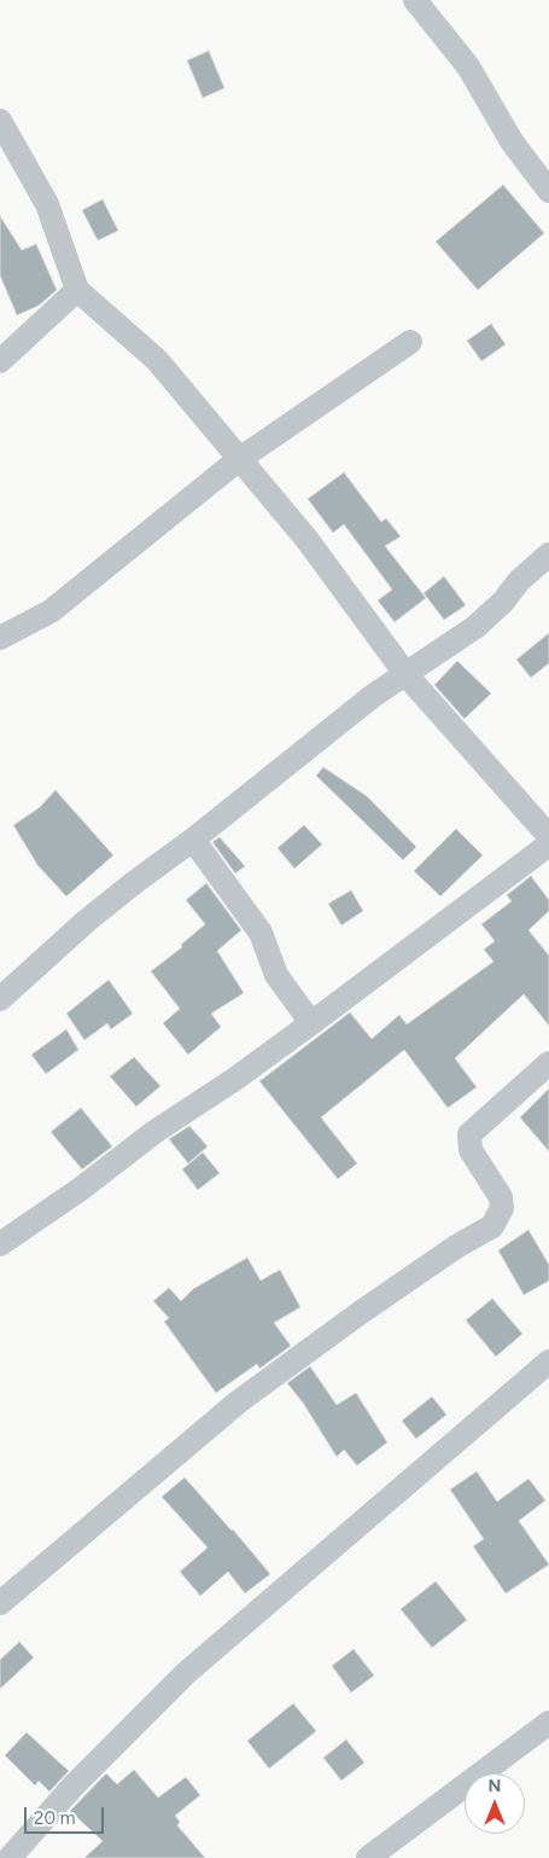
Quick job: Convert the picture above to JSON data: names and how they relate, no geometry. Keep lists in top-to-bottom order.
{
  "scale_bar": "20 m",
  "north": "top"
}
